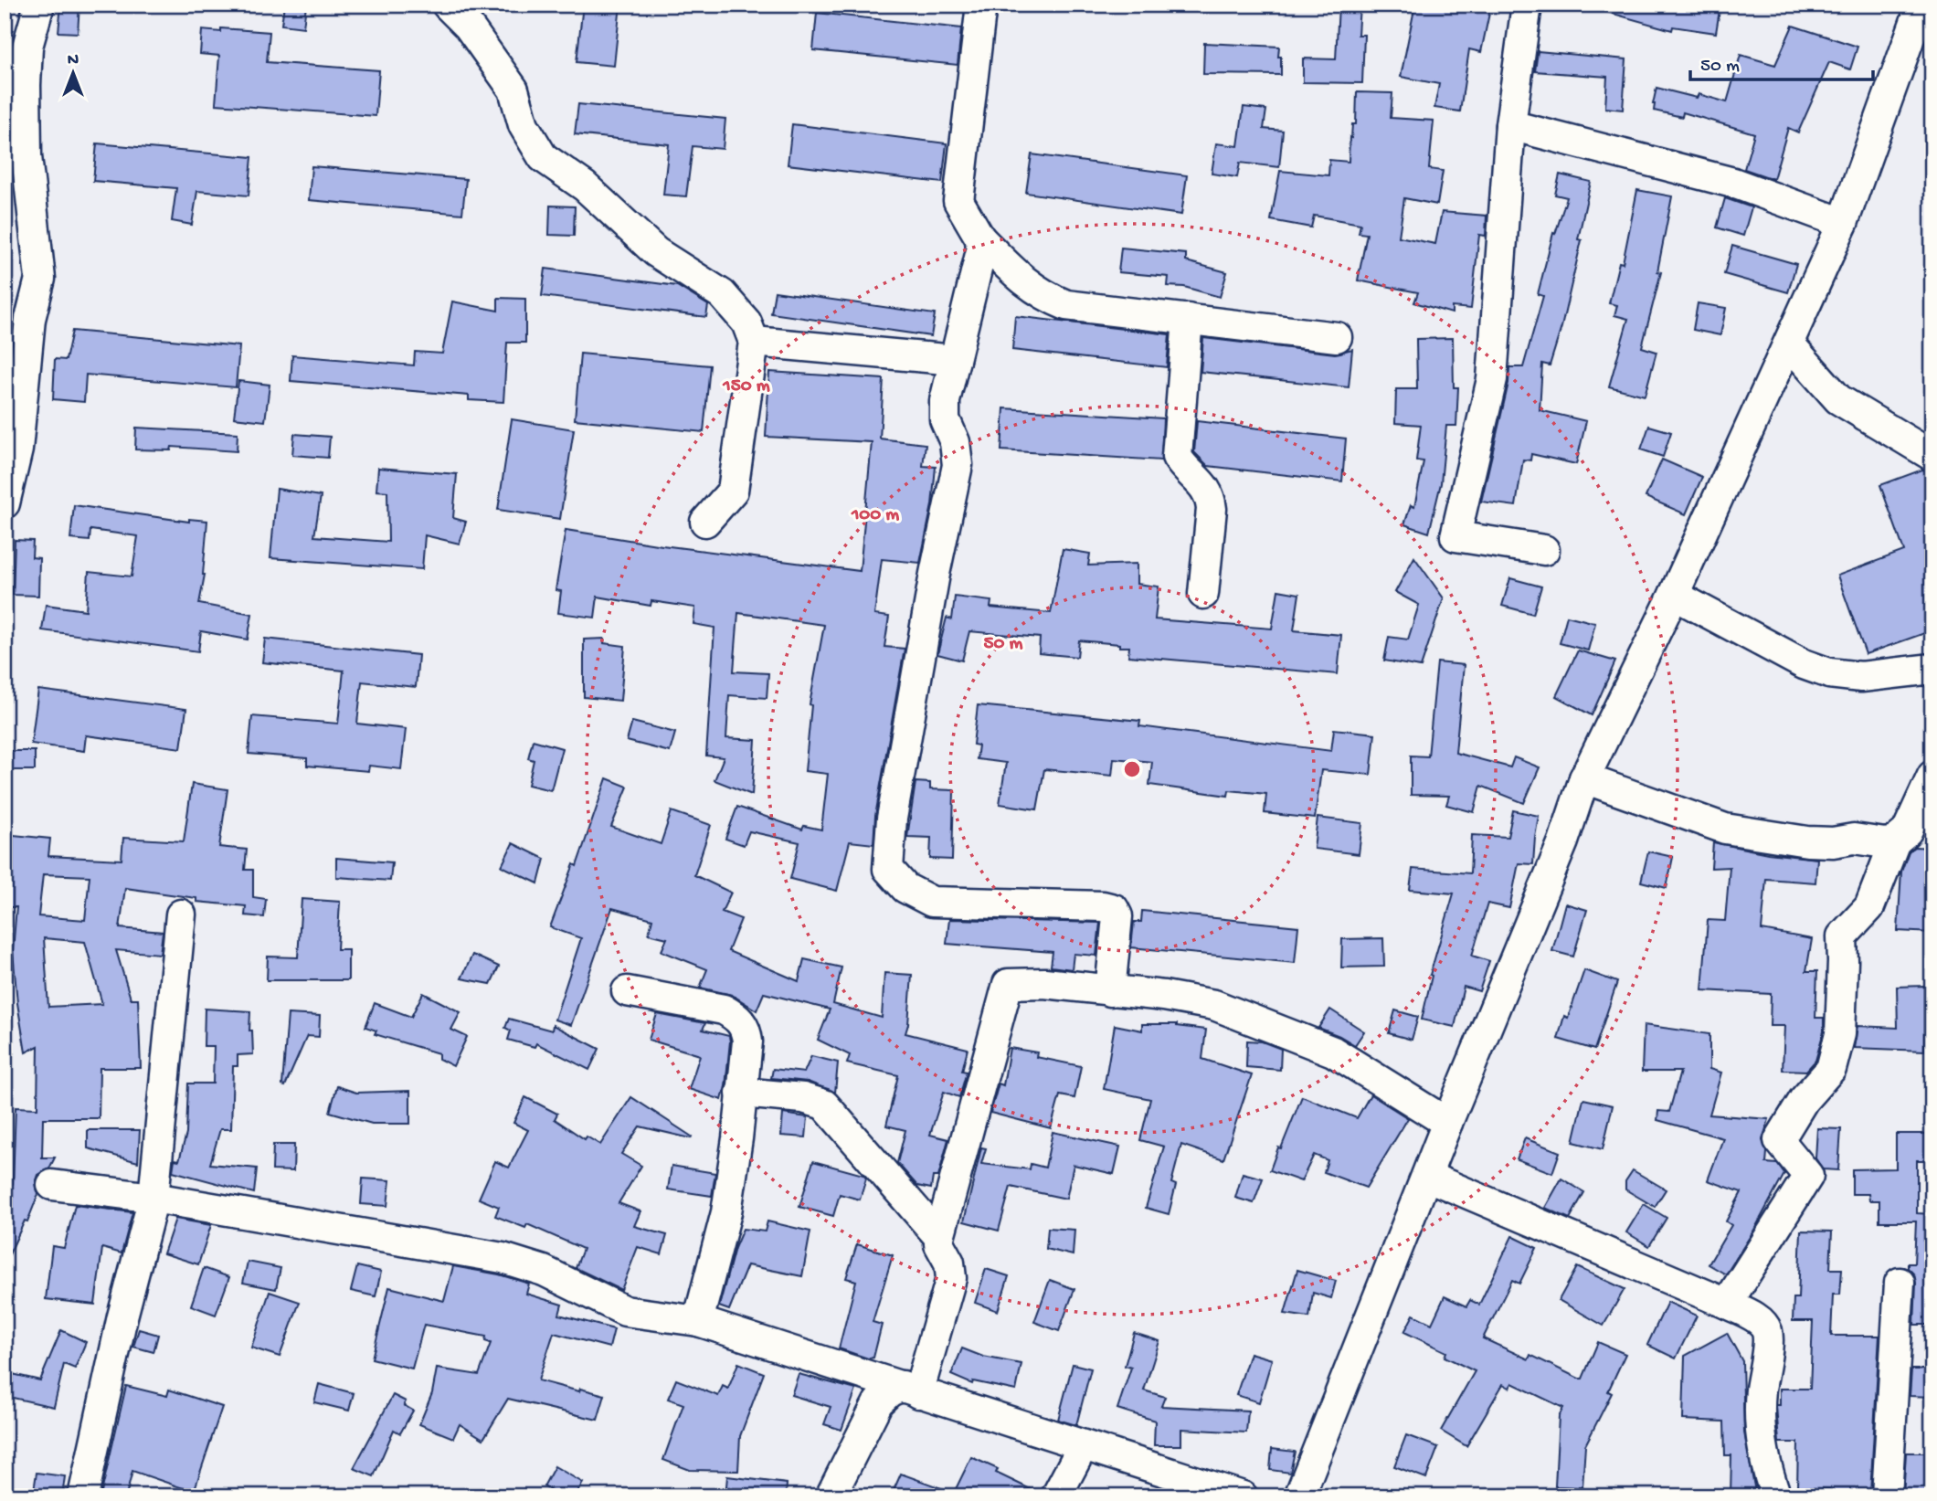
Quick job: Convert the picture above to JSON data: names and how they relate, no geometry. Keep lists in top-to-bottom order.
{
  "scale_bar": "50 m",
  "north": "top",
  "rings": ["150 m", "100 m", "50 m"]
}
